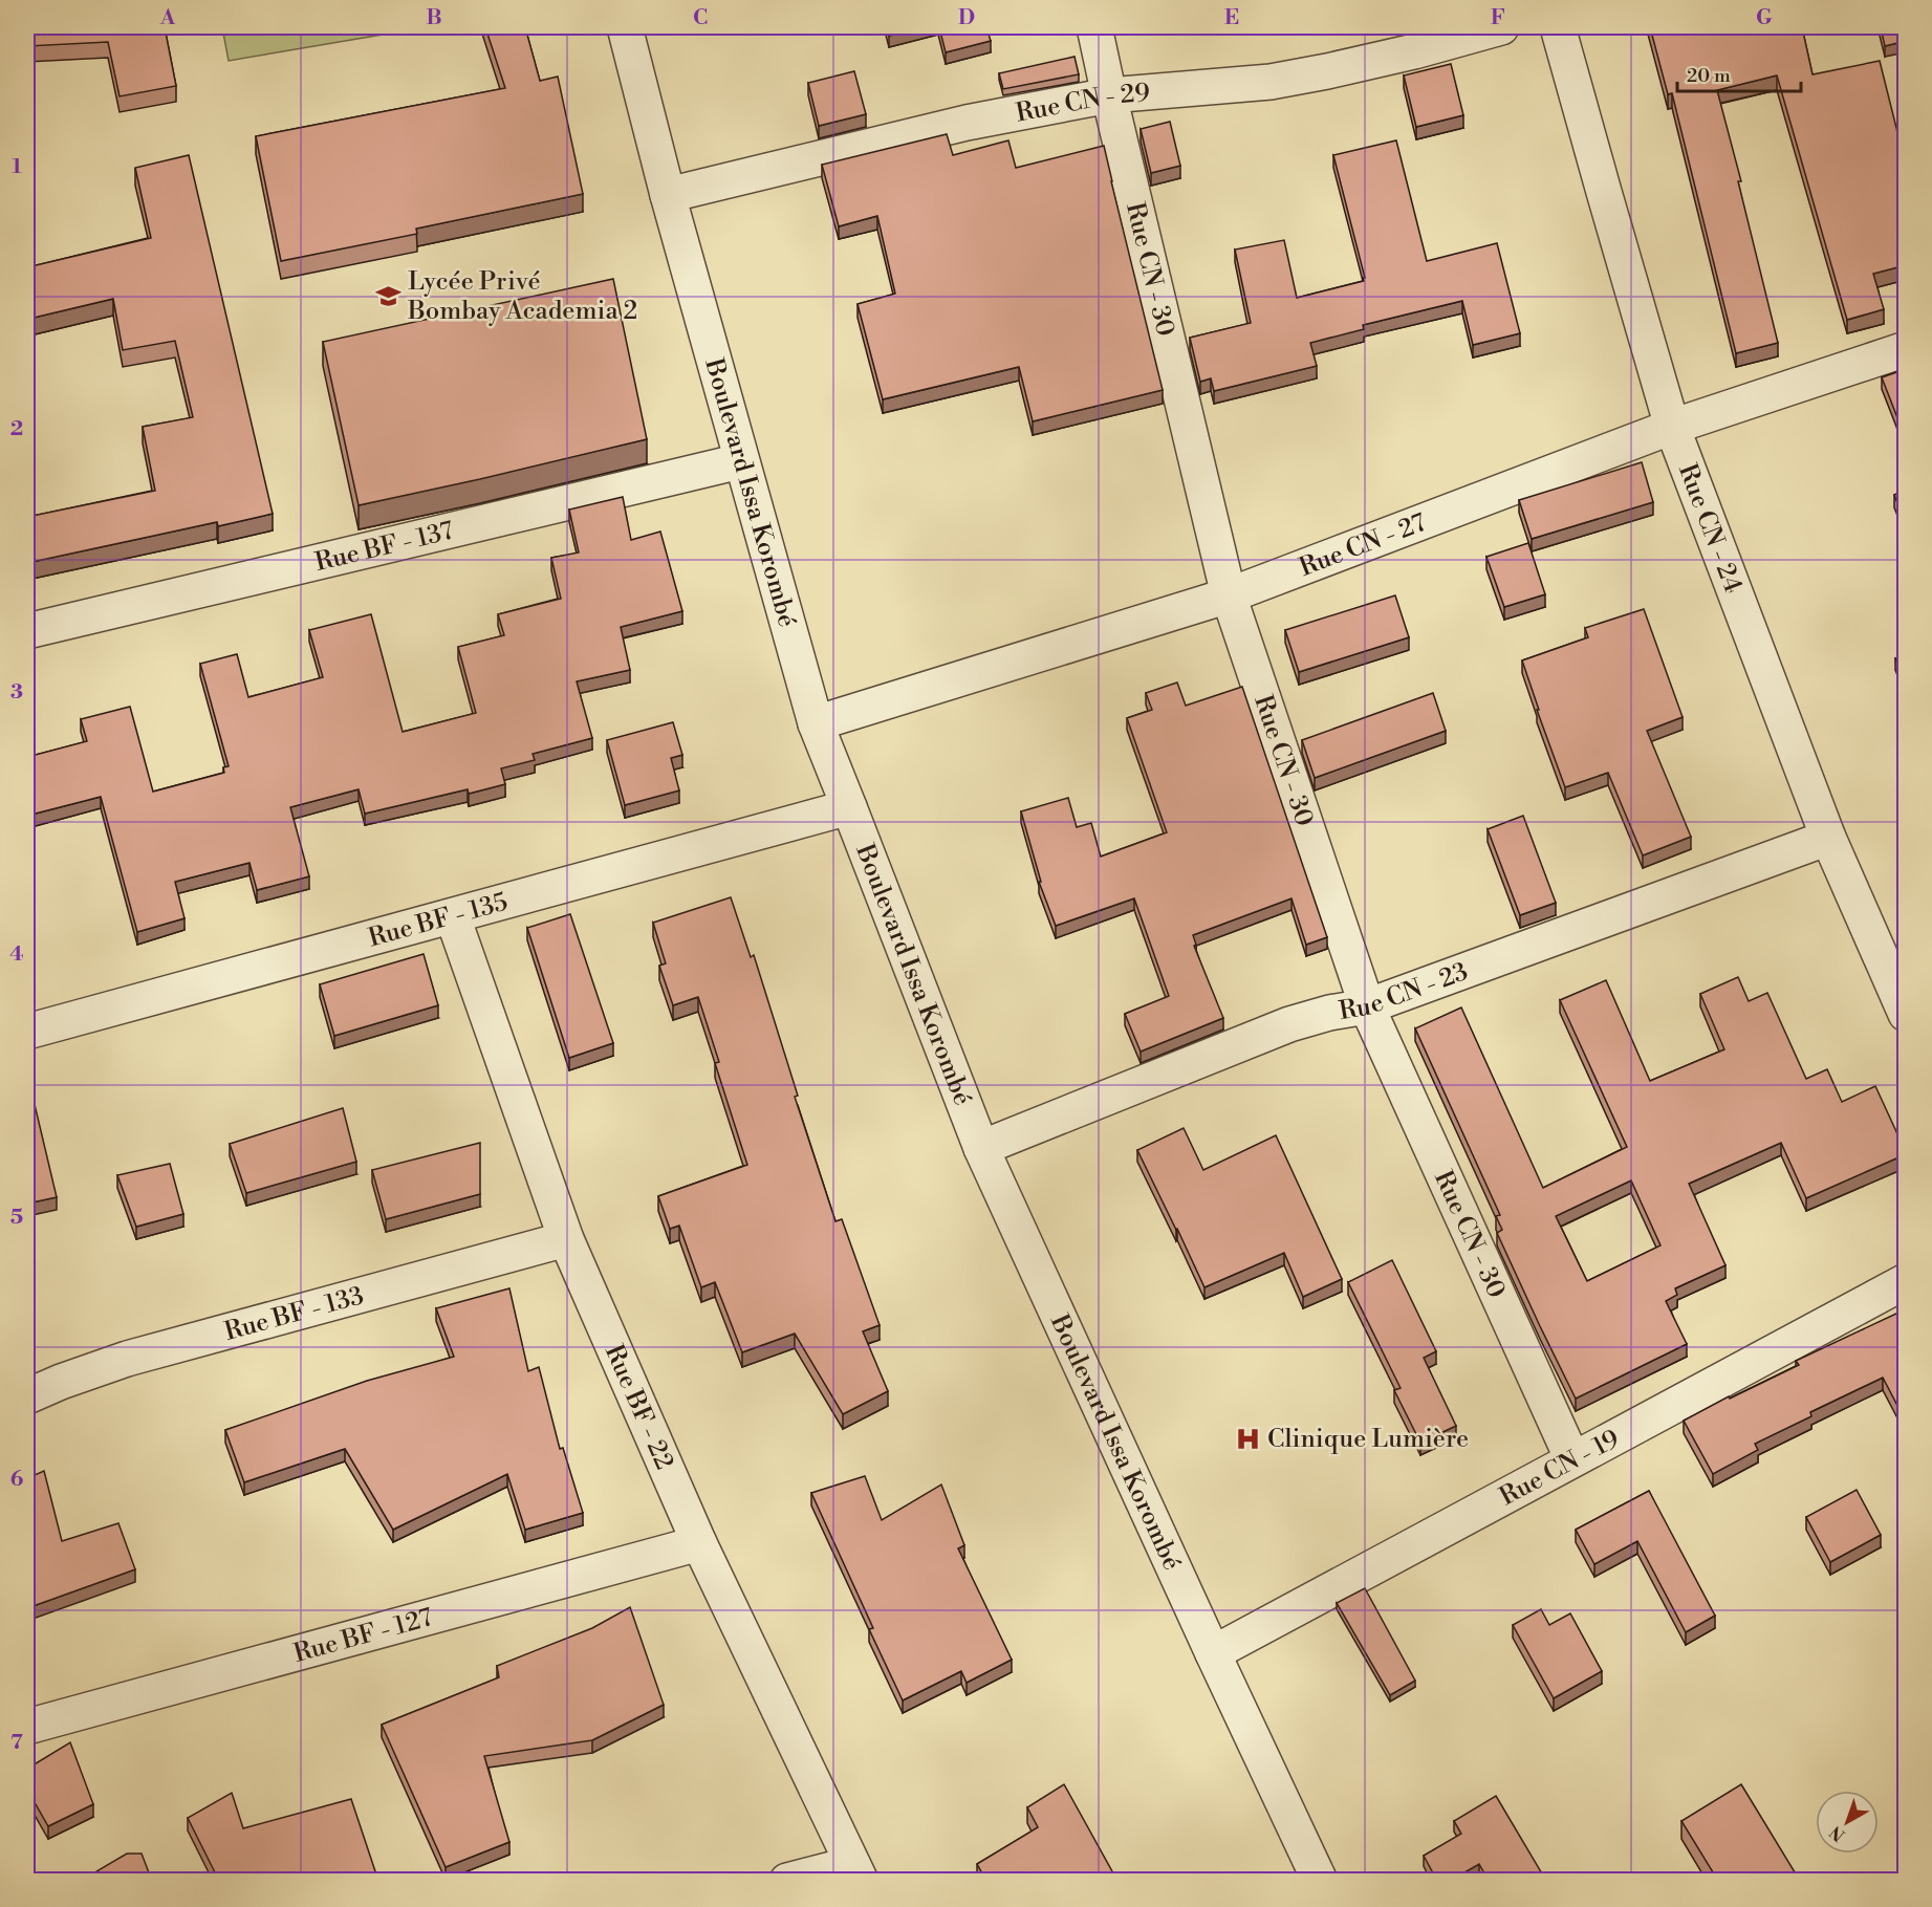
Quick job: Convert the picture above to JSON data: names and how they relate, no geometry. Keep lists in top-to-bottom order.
{
  "streets": {
    "street": [
      "Rue CN - 29",
      "Rue CN - 30",
      "Boulevard Issa Korombé",
      "Rue CN - 24",
      "Rue CN - 27",
      "Rue BF - 137",
      "Rue BF - 135",
      "Rue CN - 23",
      "Rue BF - 133",
      "Rue BF - 22",
      "Rue CN - 19",
      "Rue BF - 127"
    ]
  },
  "crossings": [
    ["Rue CN - 29", "Rue CN - 30"],
    ["Rue CN - 29", "Boulevard Issa Korombé"],
    ["Rue CN - 30", "Rue CN - 27"],
    ["Rue CN - 30", "Rue CN - 23"],
    ["Rue CN - 30", "Rue CN - 19"],
    ["Boulevard Issa Korombé", "Rue CN - 27"],
    ["Boulevard Issa Korombé", "Rue BF - 137"],
    ["Boulevard Issa Korombé", "Rue BF - 135"],
    ["Boulevard Issa Korombé", "Rue CN - 23"],
    ["Boulevard Issa Korombé", "Rue CN - 19"],
    ["Rue CN - 24", "Rue CN - 27"],
    ["Rue CN - 24", "Rue CN - 23"],
    ["Rue BF - 135", "Rue BF - 22"],
    ["Rue BF - 133", "Rue BF - 22"],
    ["Rue BF - 22", "Rue BF - 127"]
  ],
  "places": {
    "school or university": ["Lycée Privé Bombay Academia 2"],
    "hospital": ["Clinique Lumière"]
  },
  "scale_bar": "20 m",
  "north": "bottom left",
  "grid": {
    "columns": [
      "A",
      "B",
      "C",
      "D",
      "E",
      "F",
      "G"
    ],
    "rows": [
      "1",
      "2",
      "3",
      "4",
      "5",
      "6",
      "7"
    ]
  }
}
